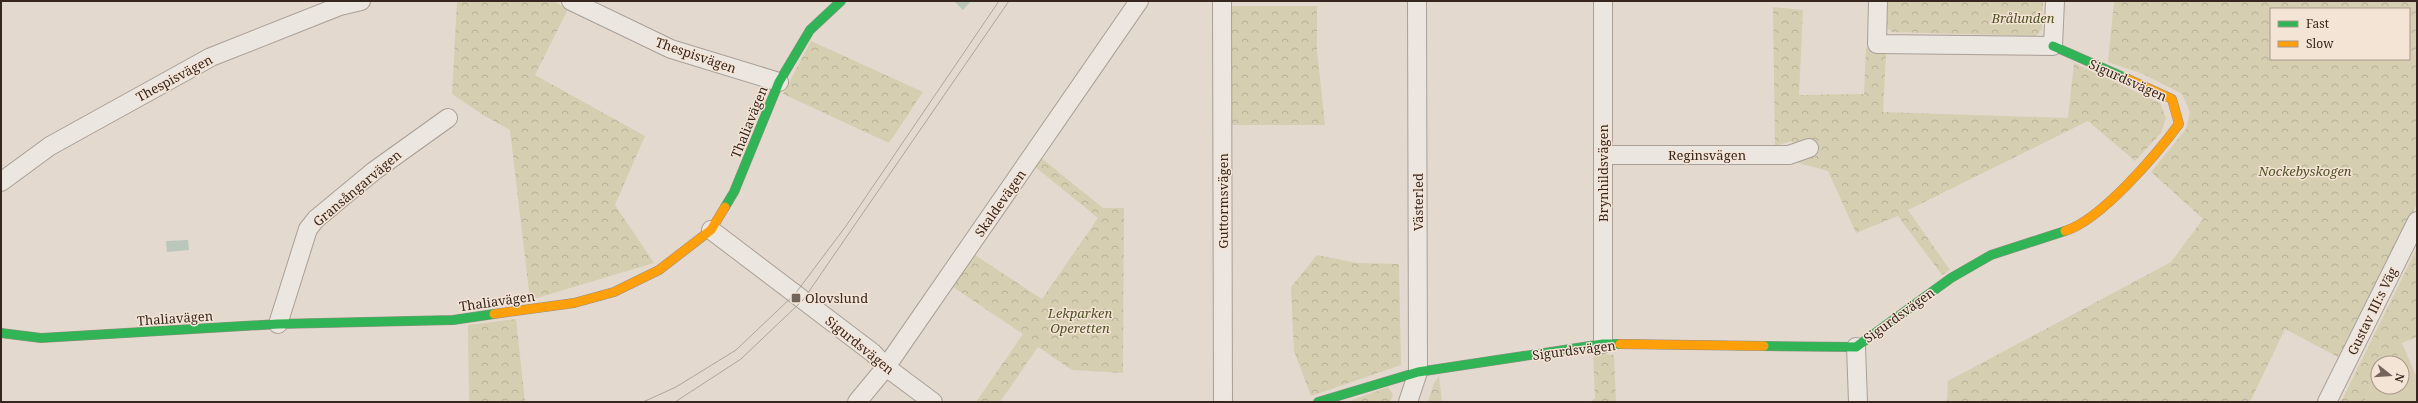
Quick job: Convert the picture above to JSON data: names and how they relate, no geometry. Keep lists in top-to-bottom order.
{
  "streets": {
    "street": [
      "Thespisvägen",
      "Sigurdsvägen",
      "Thaliavägen",
      "Reginsvägen",
      "Brynhildsvägen",
      "Gransångarvägen",
      "Guttormsvägen",
      "Västerled",
      "Skaldevägen",
      "Gustav III:s Väg"
    ]
  },
  "crossings": [
    ["Thespisvägen", "Thaliavägen"],
    ["Sigurdsvägen", "Thaliavägen"],
    ["Sigurdsvägen", "Brynhildsvägen"],
    ["Sigurdsvägen", "Västerled"],
    ["Sigurdsvägen", "Skaldevägen"],
    ["Thaliavägen", "Gransångarvägen"],
    ["Reginsvägen", "Brynhildsvägen"]
  ],
  "parks": ["Brålunden", "Nockebyskogen", "Lekparken Operetten"],
  "places": {
    "transit": ["Olovslund"]
  },
  "legend": ["Fast", "Slow"],
  "north": "right"
}
